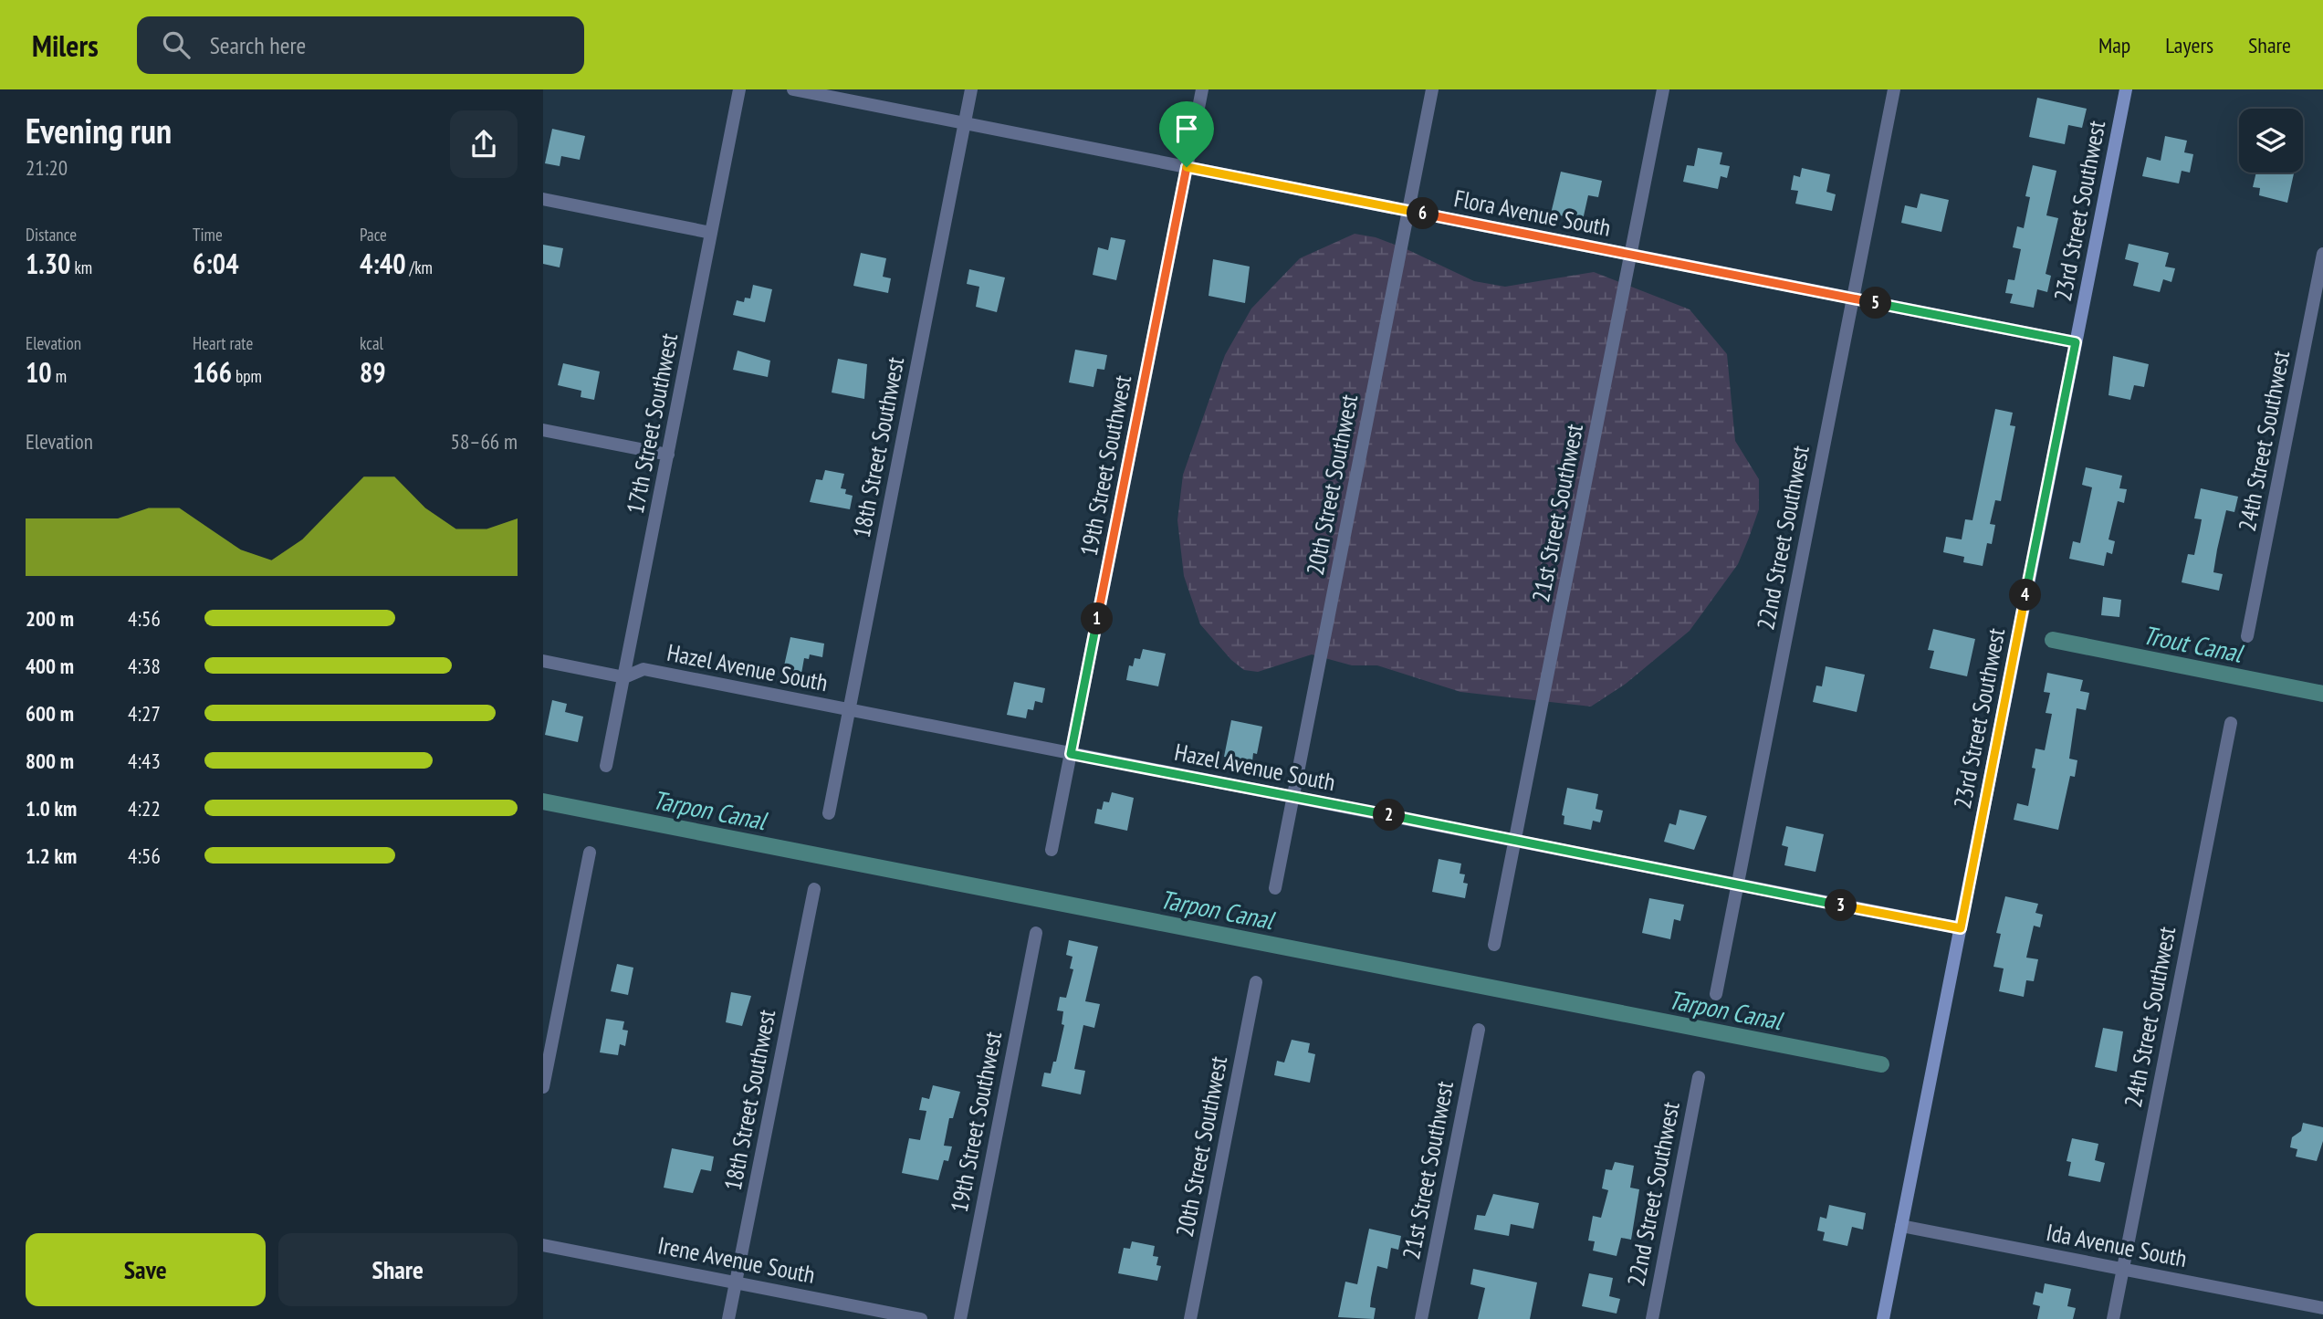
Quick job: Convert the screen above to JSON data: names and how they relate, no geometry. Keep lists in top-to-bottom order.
{
  "streets": {
    "street": [
      "23rd Street Southwest",
      "Flora Avenue South",
      "17th Street Southwest",
      "24th Street Southwest",
      "18th Street Southwest",
      "19th Street Southwest",
      "20th Street Southwest",
      "21st Street Southwest",
      "22nd Street Southwest",
      "Hazel Avenue South",
      "Ida Avenue South",
      "Irene Avenue South"
    ]
  },
  "crossings": [
    ["23rd Street Southwest", "Flora Avenue South"],
    ["23rd Street Southwest", "Hazel Avenue South"],
    ["23rd Street Southwest", "Ida Avenue South"],
    ["Flora Avenue South", "18th Street Southwest"],
    ["Flora Avenue South", "19th Street Southwest"],
    ["Flora Avenue South", "20th Street Southwest"],
    ["Flora Avenue South", "21st Street Southwest"],
    ["Flora Avenue South", "22nd Street Southwest"],
    ["17th Street Southwest", "Hazel Avenue South"],
    ["24th Street Southwest", "Ida Avenue South"],
    ["18th Street Southwest", "Hazel Avenue South"],
    ["18th Street Southwest", "Irene Avenue South"],
    ["19th Street Southwest", "Hazel Avenue South"],
    ["20th Street Southwest", "Hazel Avenue South"],
    ["21st Street Southwest", "Hazel Avenue South"],
    ["22nd Street Southwest", "Hazel Avenue South"]
  ],
  "water": ["Trout Canal", "Tarpon Canal"],
  "page": {
    "header": "Milers",
    "search": "Search here",
    "nav": ["Map", "Layers", "Share"],
    "heading": ["Evening run", "21:20"],
    "pins": [
      "6",
      "5",
      "4",
      "1",
      "2",
      "3"
    ],
    "stats": [
      ["Distance", "1.30 km"],
      ["Time", "6:04"],
      ["Pace", "4:40 /km"],
      ["Elevation", "10 m"],
      ["Heart rate", "166 bpm"],
      ["kcal", "89"]
    ],
    "chart": ["Elevation", "58–66 m"],
    "list": [
      {
        "name": "200 m",
        "note": "4:56"
      },
      {
        "name": "400 m",
        "note": "4:38"
      },
      {
        "name": "600 m",
        "note": "4:27"
      },
      {
        "name": "800 m",
        "note": "4:43"
      },
      {
        "name": "1.0 km",
        "note": "4:22"
      },
      {
        "name": "1.2 km",
        "note": "4:56"
      }
    ],
    "buttons": ["Save", "Share"]
  }
}
